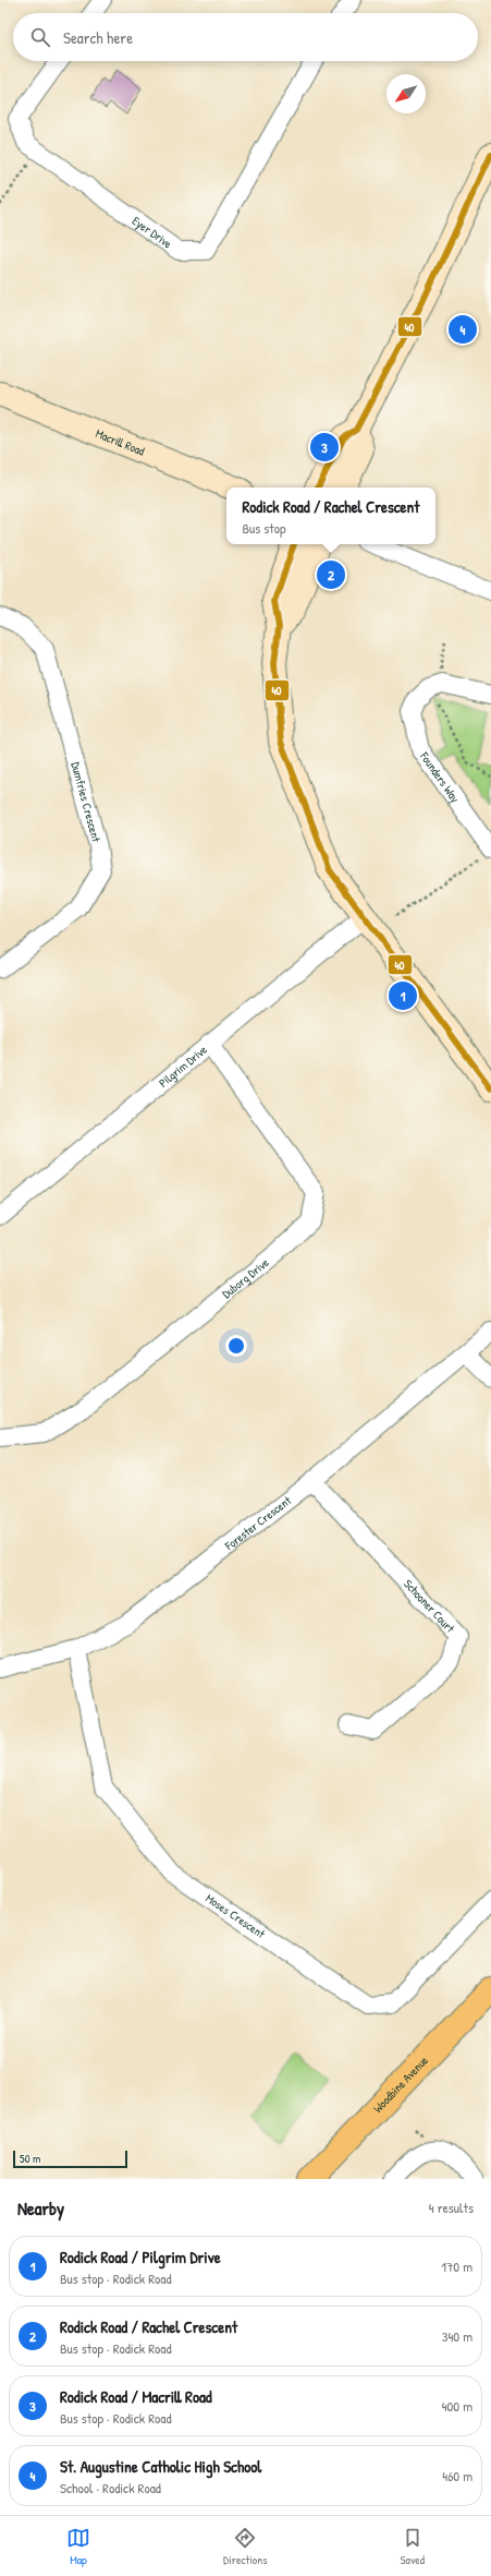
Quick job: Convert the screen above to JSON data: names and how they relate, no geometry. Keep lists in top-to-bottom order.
{
  "streets": {
    "main road": ["Macrill Road", "Woodbine Avenue"],
    "street": [
      "Eyer Drive",
      "Founders Way",
      "Dumfries Crescent",
      "Pilgrim Drive",
      "Duborg Drive",
      "Forester Crescent",
      "Schooner Court",
      "Moses Crescent"
    ]
  },
  "crossings": [
    ["Pilgrim Drive", "Duborg Drive"],
    ["Forester Crescent", "Schooner Court"],
    ["Forester Crescent", "Moses Crescent"]
  ],
  "lines": ["transit line 40"],
  "scale_bar": "50 m",
  "north": "bottom left",
  "page": {
    "search": "Search here",
    "pins": [
      "4",
      "3",
      "2",
      "1"
    ],
    "popup": ["Rodick Road / Rachel Crescent", "Bus stop"],
    "scale": "50 m",
    "heading": ["Nearby", "4 results"],
    "list": [
      {
        "mark": "1",
        "name": "Rodick Road / Pilgrim Drive",
        "note": "Bus stop · Rodick Road",
        "value": "170 m"
      },
      {
        "mark": "2",
        "name": "Rodick Road / Rachel Crescent",
        "note": "Bus stop · Rodick Road",
        "value": "340 m"
      },
      {
        "mark": "3",
        "name": "Rodick Road / Macrill Road",
        "note": "Bus stop · Rodick Road",
        "value": "400 m"
      },
      {
        "mark": "4",
        "name": "St. Augustine Catholic High School",
        "note": "School · Rodick Road",
        "value": "460 m"
      }
    ],
    "nav": ["Map", "Directions", "Saved"]
  }
}
